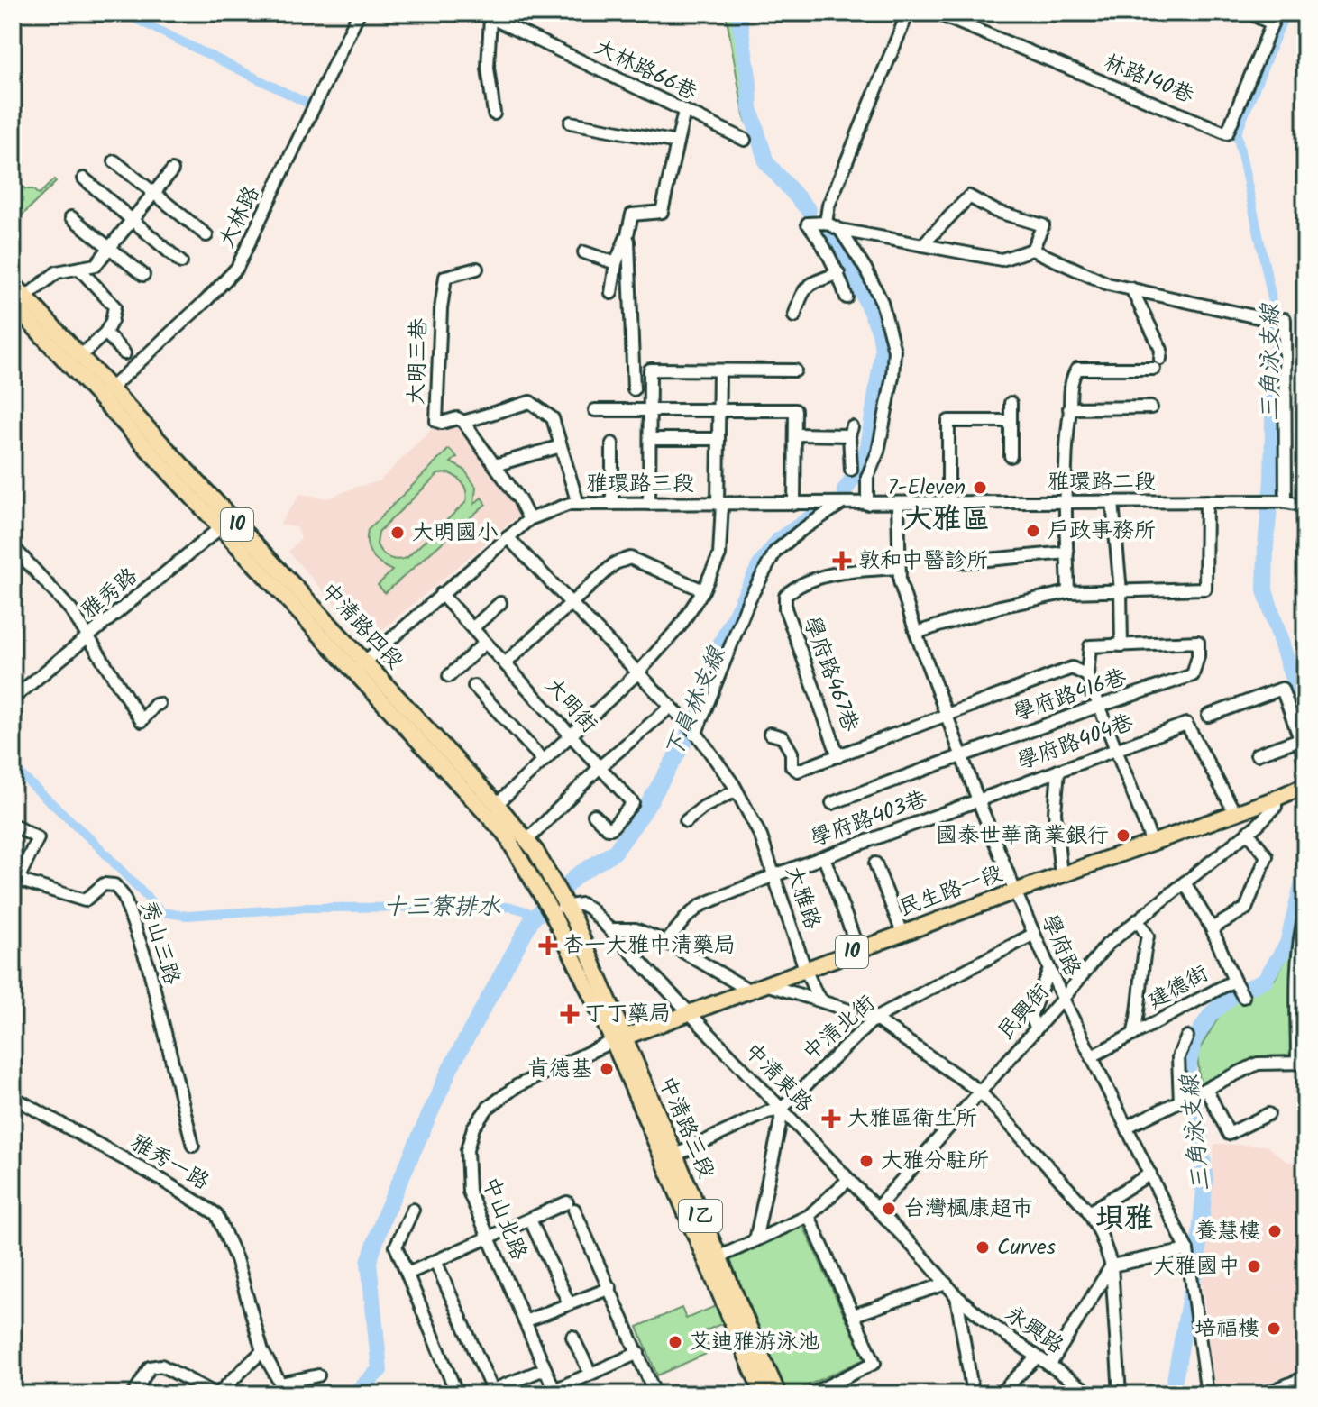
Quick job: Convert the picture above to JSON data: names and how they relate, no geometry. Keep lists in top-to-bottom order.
{
  "streets": {
    "main road": [
      "10",
      "中清路四段",
      "民生路一段",
      "中清路三段",
      "1乙"
    ],
    "street": [
      "大林路66巷",
      "林路140巷",
      "大林路",
      "大明三巷",
      "雅環路二段",
      "雅環路三段",
      "雅秀路",
      "學府路467巷",
      "學府路416巷",
      "大明街",
      "學府路404巷",
      "學府路403巷",
      "大雅路",
      "秀山三路",
      "學府路",
      "建德街",
      "民興街",
      "中清北街",
      "中清東路",
      "雅秀一路",
      "中山北路",
      "永興路"
    ]
  },
  "crossings": [
    ["大林路", "中清路四段"],
    ["雅環路二段", "雅環路三段"],
    ["雅環路二段", "學府路"],
    ["雅環路三段", "中清路四段"],
    ["雅環路三段", "大明街"],
    ["雅環路三段", "大雅路"],
    ["雅環路三段", "學府路"],
    ["雅秀路", "中清路四段"],
    ["中清路四段", "民生路一段"],
    ["中清路四段", "中清東路"],
    ["中清路四段", "中清路三段"],
    ["中清路四段", "中山北路"],
    ["學府路467巷", "學府路"],
    ["學府路416巷", "學府路"],
    ["學府路404巷", "學府路403巷"],
    ["學府路404巷", "民生路一段"],
    ["學府路404巷", "學府路"],
    ["學府路403巷", "大雅路"],
    ["學府路403巷", "學府路"],
    ["民生路一段", "大雅路"],
    ["民生路一段", "學府路"],
    ["民生路一段", "民興街"],
    ["民生路一段", "中清東路"],
    ["民生路一段", "中清路三段"],
    ["民生路一段", "中山北路"],
    ["學府路", "建德街"],
    ["學府路", "民興街"],
    ["學府路", "中清北街"],
    ["建德街", "民興街"],
    ["民興街", "中清東路"],
    ["中清北街", "中清東路"],
    ["中清北街", "中清路三段"],
    ["中清東路", "永興路"],
    ["中清路三段", "中山北路"]
  ],
  "districts": ["大雅區", "垻雅"],
  "water": ["三角泳支線", "下員林支線", "十三寮排水"],
  "places": {
    "other": [
      "7-Eleven",
      "戶政事務所",
      "大明國小",
      "國泰世華商業銀行",
      "肯德基",
      "大雅分駐所",
      "台灣楓康超市",
      "養慧樓",
      "Curves",
      "大雅國中",
      "培福樓",
      "艾迪雅游泳池"
    ],
    "health": [
      "敦和中醫診所",
      "杏一大雅中清藥局",
      "丁丁藥局",
      "大雅區衛生所"
    ]
  }
}
